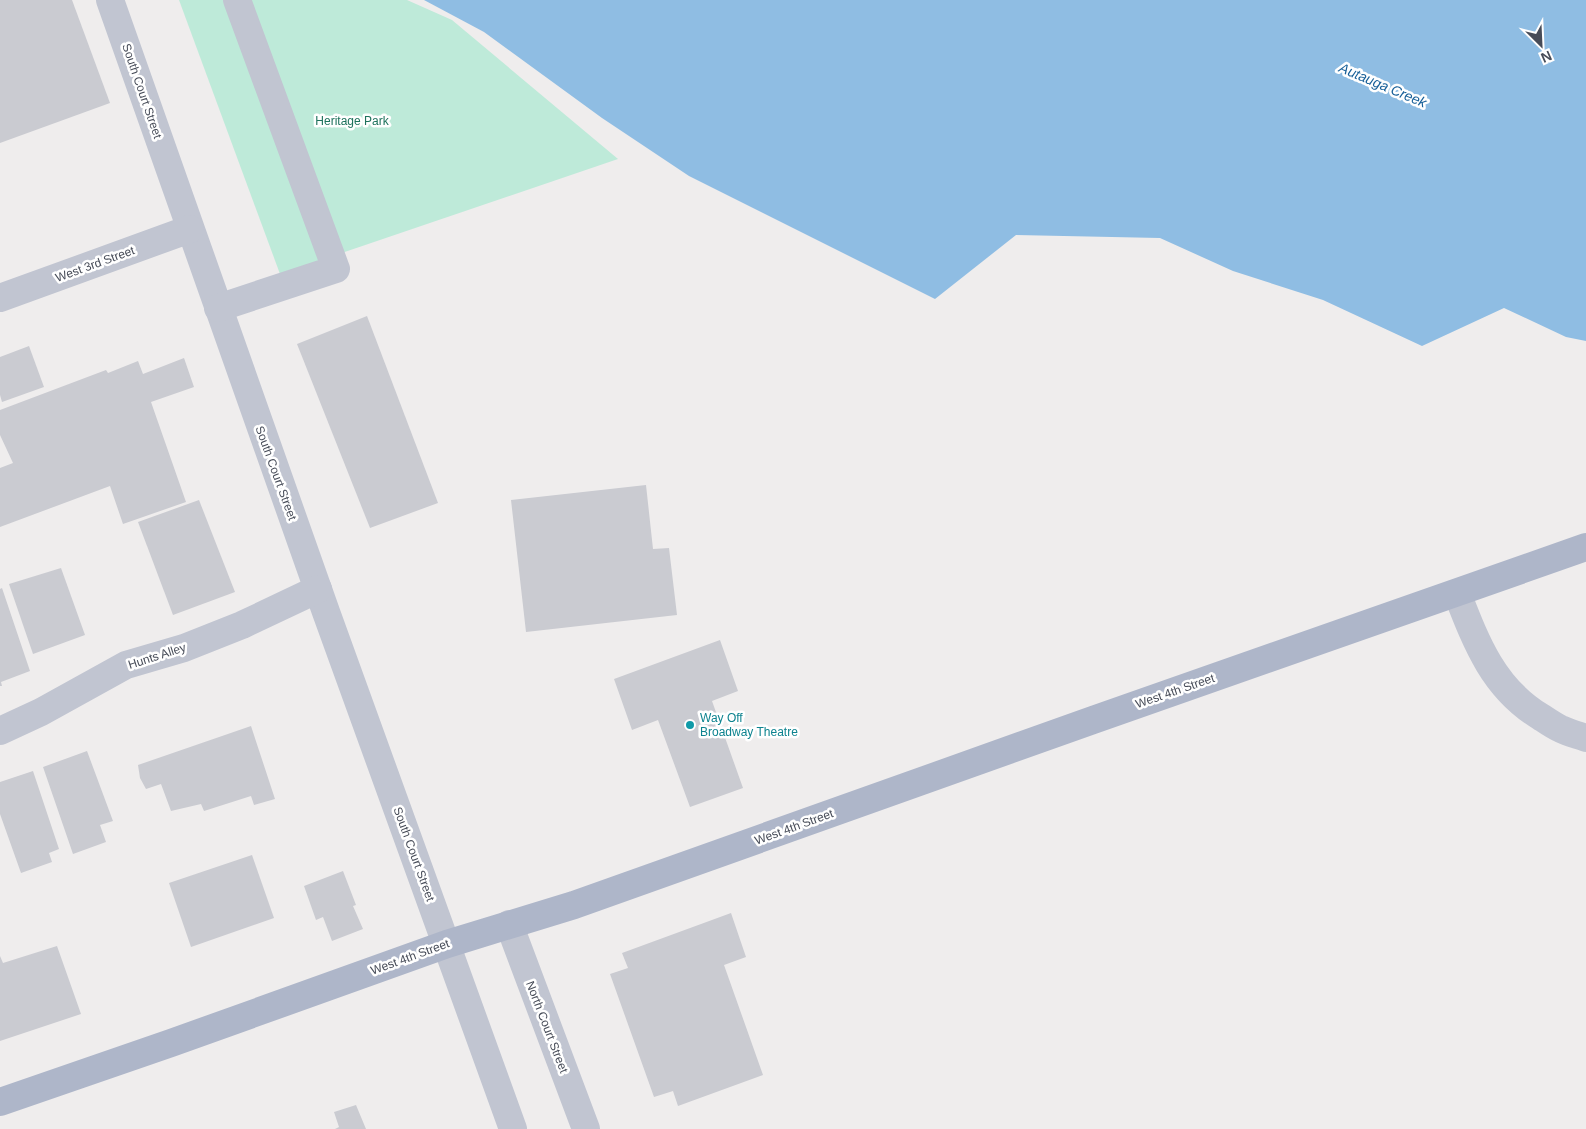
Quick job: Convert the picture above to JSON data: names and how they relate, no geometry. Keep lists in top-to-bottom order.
{
  "streets": {
    "main road": ["West 4th Street"],
    "street": [
      "South Court Street",
      "West 3rd Street",
      "Hunts Alley",
      "North Court Street"
    ]
  },
  "crossings": [
    ["South Court Street", "West 3rd Street"],
    ["South Court Street", "Hunts Alley"],
    ["South Court Street", "West 4th Street"],
    ["West 4th Street", "North Court Street"]
  ],
  "water": ["Autauga Creek"],
  "parks": ["Heritage Park"],
  "places": ["Way Off Broadway Theatre"],
  "north": "bottom right"
}
